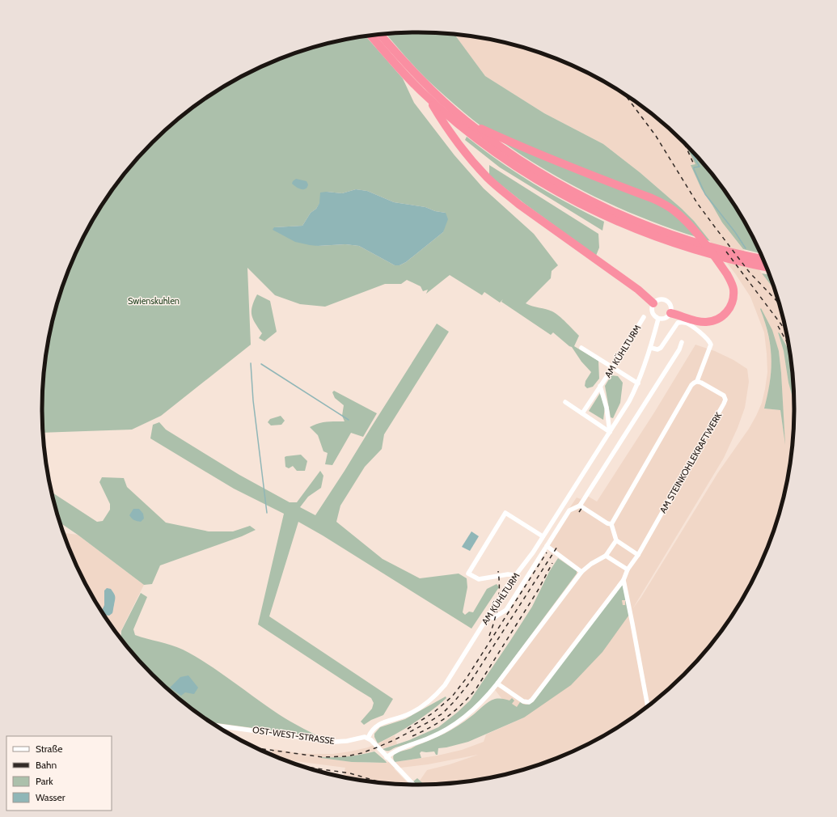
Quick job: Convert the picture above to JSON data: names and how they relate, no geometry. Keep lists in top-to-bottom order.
{
  "streets": {
    "street": ["AM KÜHLTURM", "AM STEINKOHLEKRAFTWERK", "OST-WEST-STRASSE"]
  },
  "crossings": [
    ["AM KÜHLTURM", "OST-WEST-STRASSE"]
  ],
  "parks": ["Swienskuhlen"],
  "legend": [
    "Straße",
    "Bahn",
    "Park",
    "Wasser"
  ]
}
